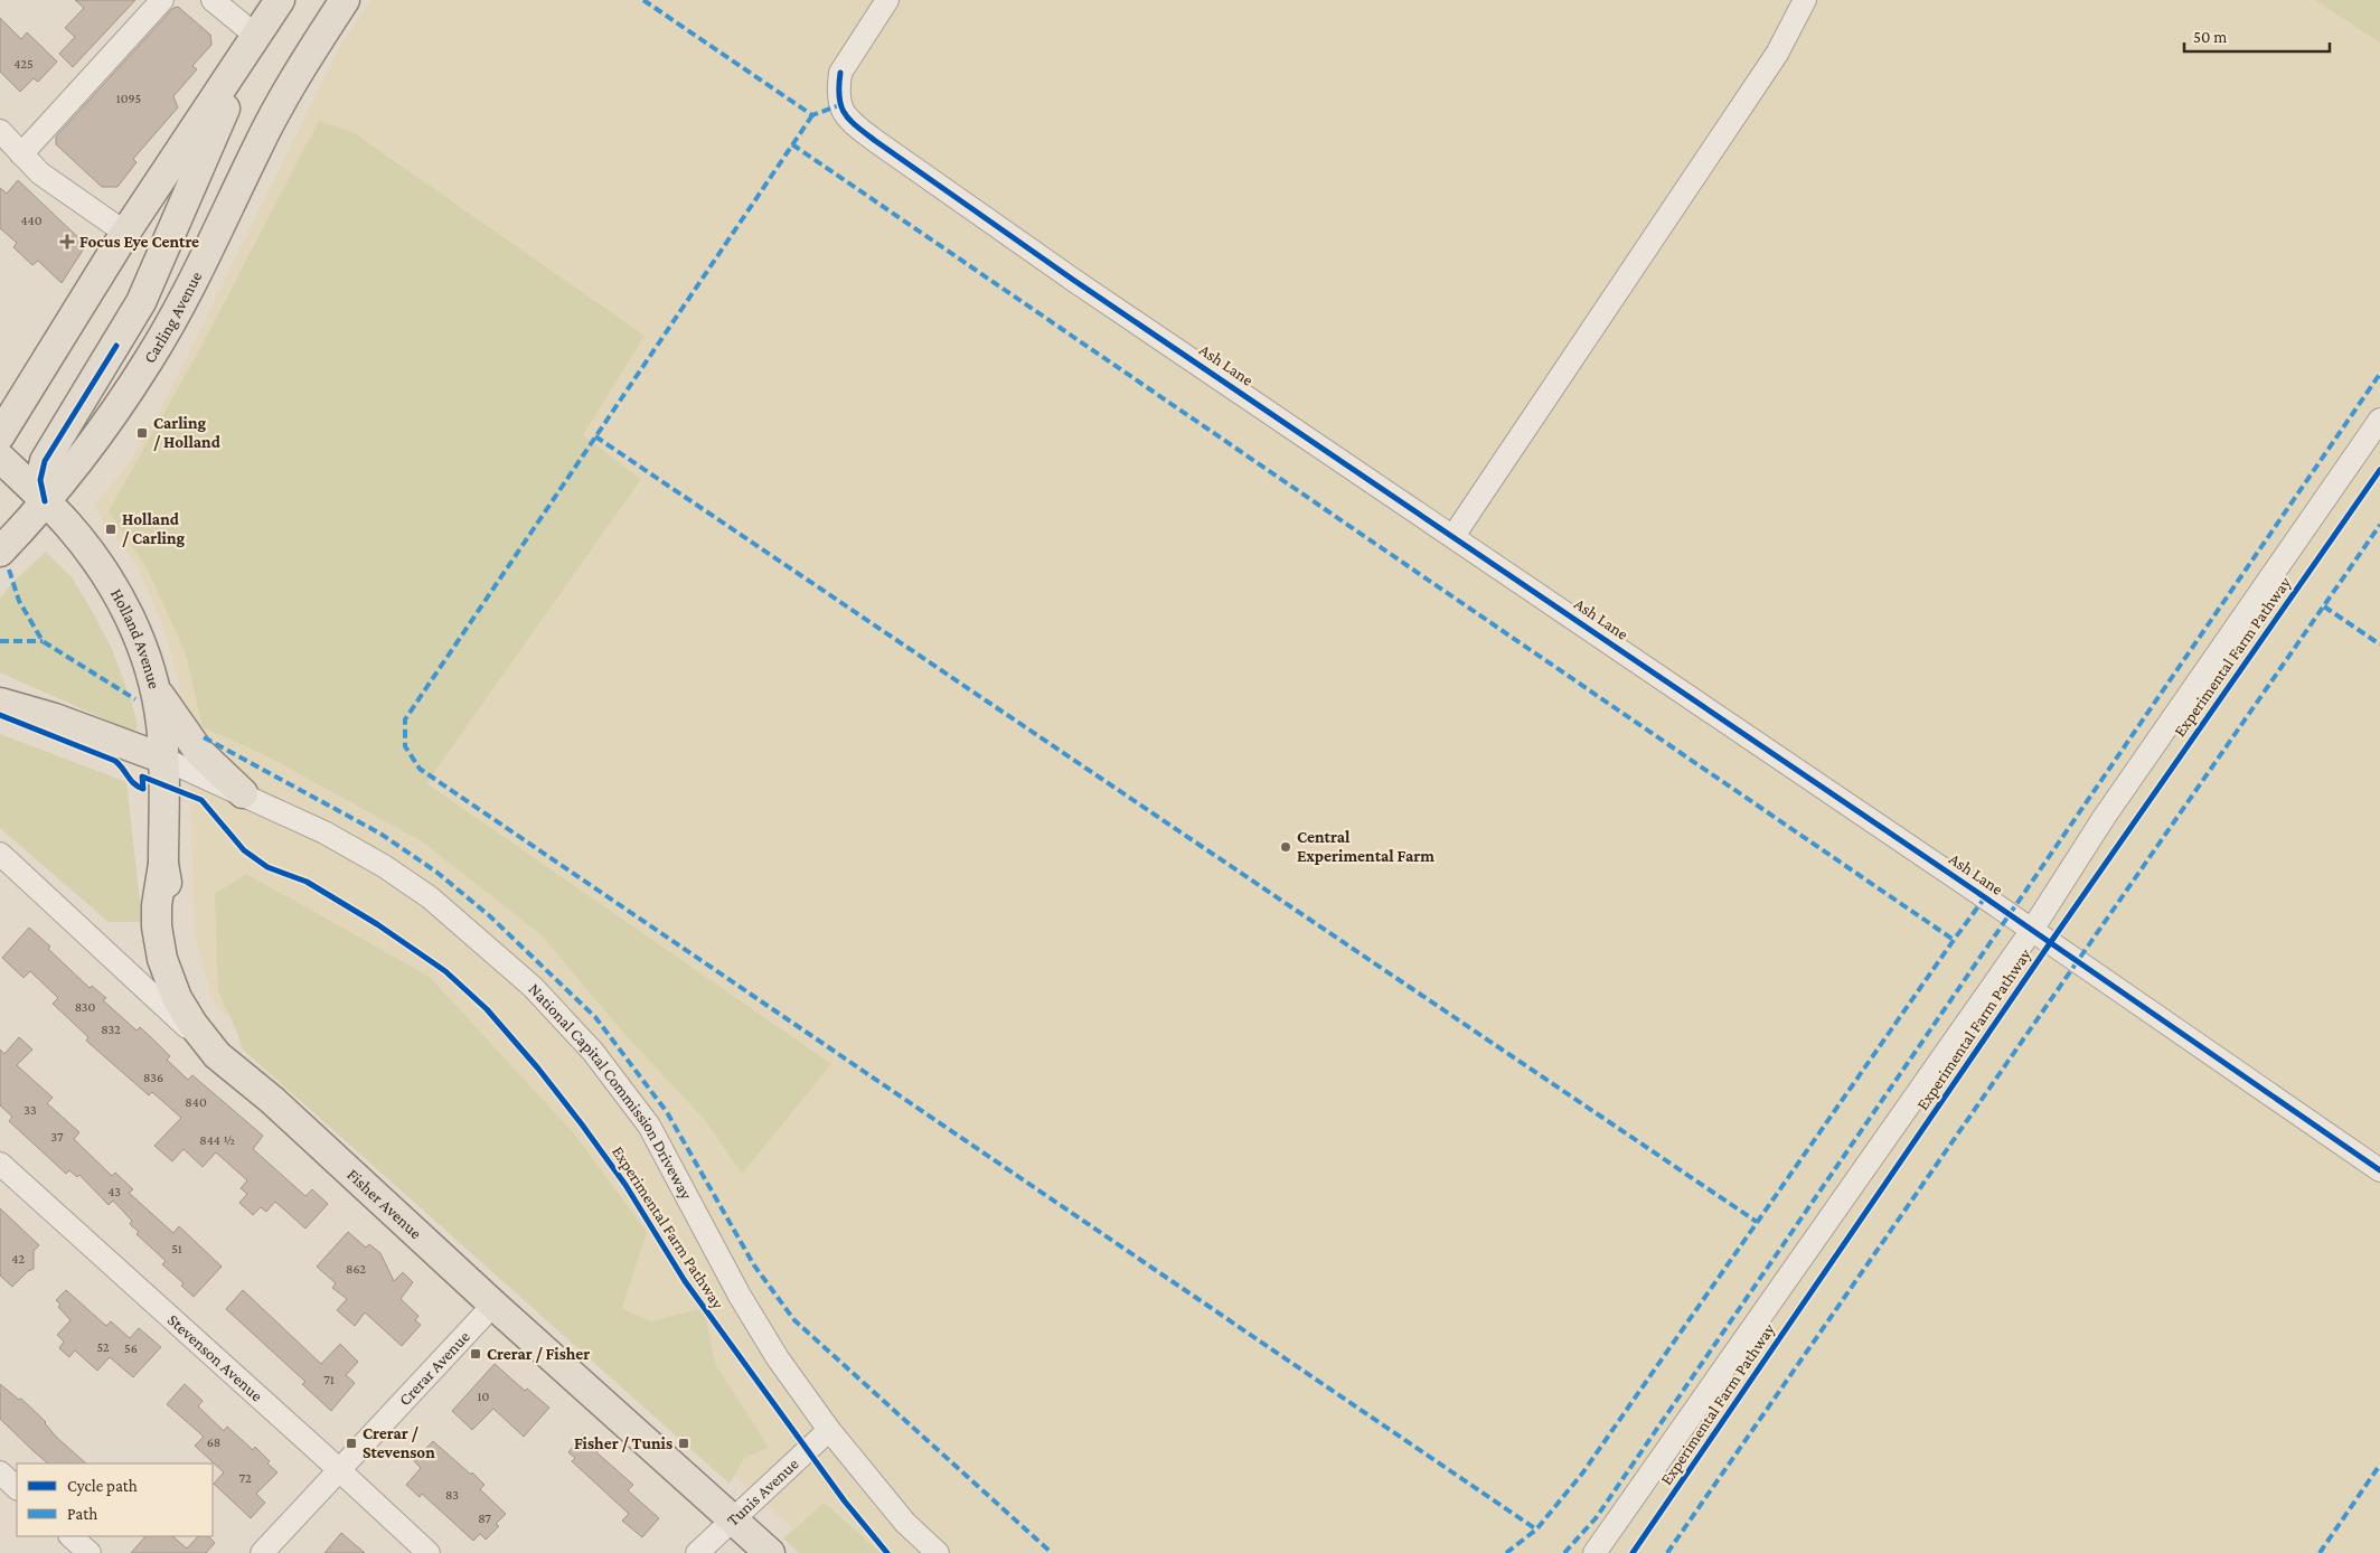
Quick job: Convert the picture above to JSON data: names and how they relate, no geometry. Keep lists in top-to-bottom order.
{
  "streets": {
    "main road": ["Carling Avenue", "Holland Avenue", "Fisher Avenue"],
    "street": [
      "Ash Lane",
      "National Capital Commission Driveway",
      "Stevenson Avenue",
      "Crerar Avenue",
      "Tunis Avenue"
    ],
    "cycle path": ["Experimental Farm Pathway"]
  },
  "crossings": [
    ["Carling Avenue", "Holland Avenue"],
    ["Holland Avenue", "National Capital Commission Driveway"],
    ["Holland Avenue", "Fisher Avenue"],
    ["National Capital Commission Driveway", "Tunis Avenue"],
    ["Fisher Avenue", "Crerar Avenue"],
    ["Fisher Avenue", "Tunis Avenue"],
    ["Stevenson Avenue", "Crerar Avenue"]
  ],
  "places": {
    "health": ["Focus Eye Centre"],
    "transit": [
      "Carling / Holland",
      "Holland / Carling",
      "Crerar / Fisher",
      "Crerar / Stevenson",
      "Fisher / Tunis"
    ],
    "other": ["Central Experimental Farm"]
  },
  "house_numbers": [
    "425",
    "1095",
    "440",
    "830",
    "832",
    "836",
    "840",
    "33",
    "37",
    "844 ½",
    "43",
    "51",
    "42",
    "862",
    "52",
    "56",
    "71",
    "10",
    "68",
    "72",
    "83",
    "87"
  ],
  "legend": ["Cycle path", "Path"],
  "scale_bar": "50 m"
}
